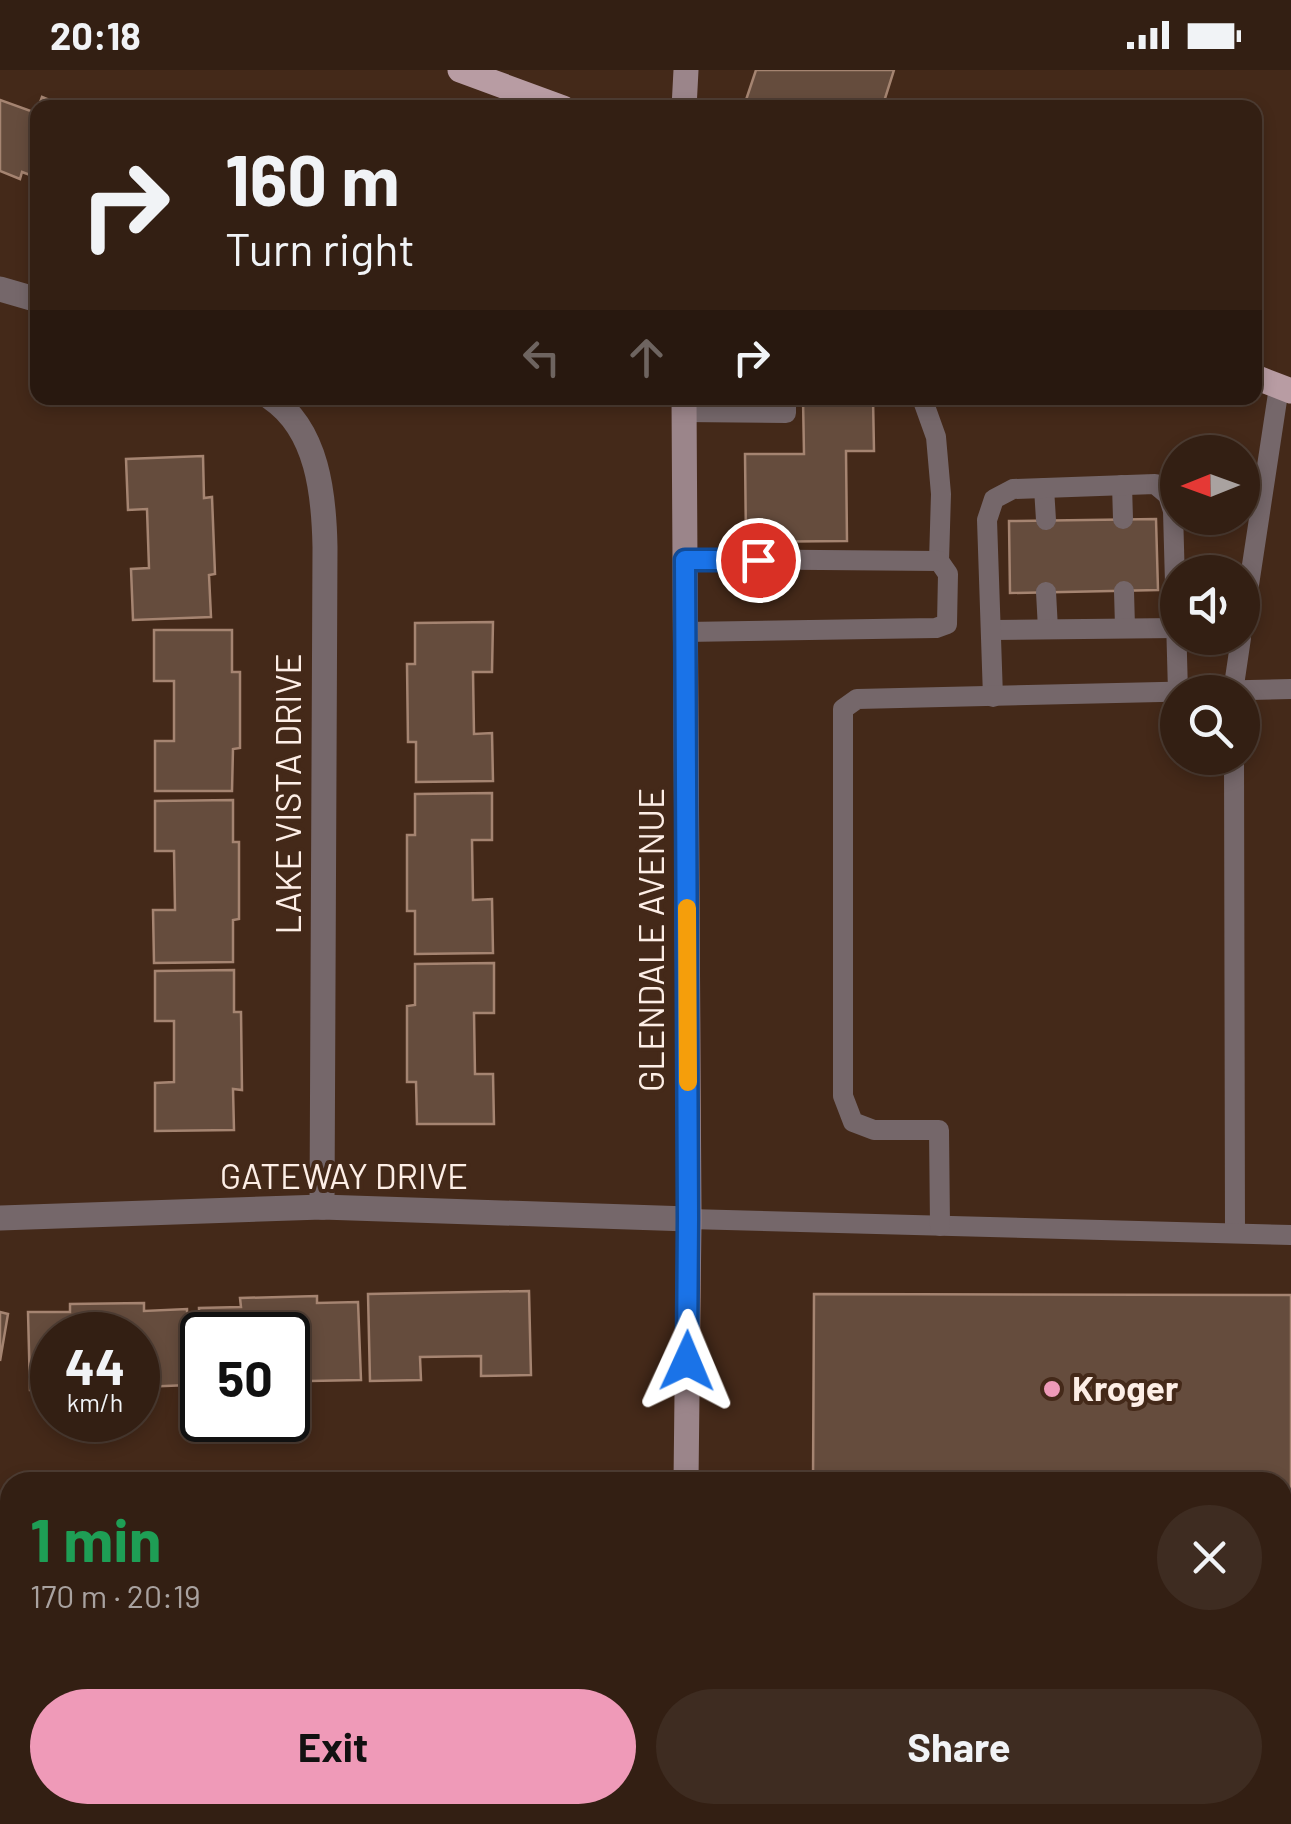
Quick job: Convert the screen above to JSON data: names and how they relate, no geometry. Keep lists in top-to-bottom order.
{
  "streets": {
    "main road": ["GLENDALE AVENUE"],
    "street": ["LAKE VISTA DRIVE", "GATEWAY DRIVE"]
  },
  "crossings": [
    ["LAKE VISTA DRIVE", "GATEWAY DRIVE"],
    ["GLENDALE AVENUE", "GATEWAY DRIVE"]
  ],
  "places": ["Kroger"],
  "north": "left",
  "page": {
    "status": "20:18",
    "turn": ["160 m", "Turn right"],
    "speed": "44 km/h",
    "limit": "50",
    "heading": ["1 min", "170 m · 20:19"],
    "buttons": ["Exit", "Share"]
  }
}
